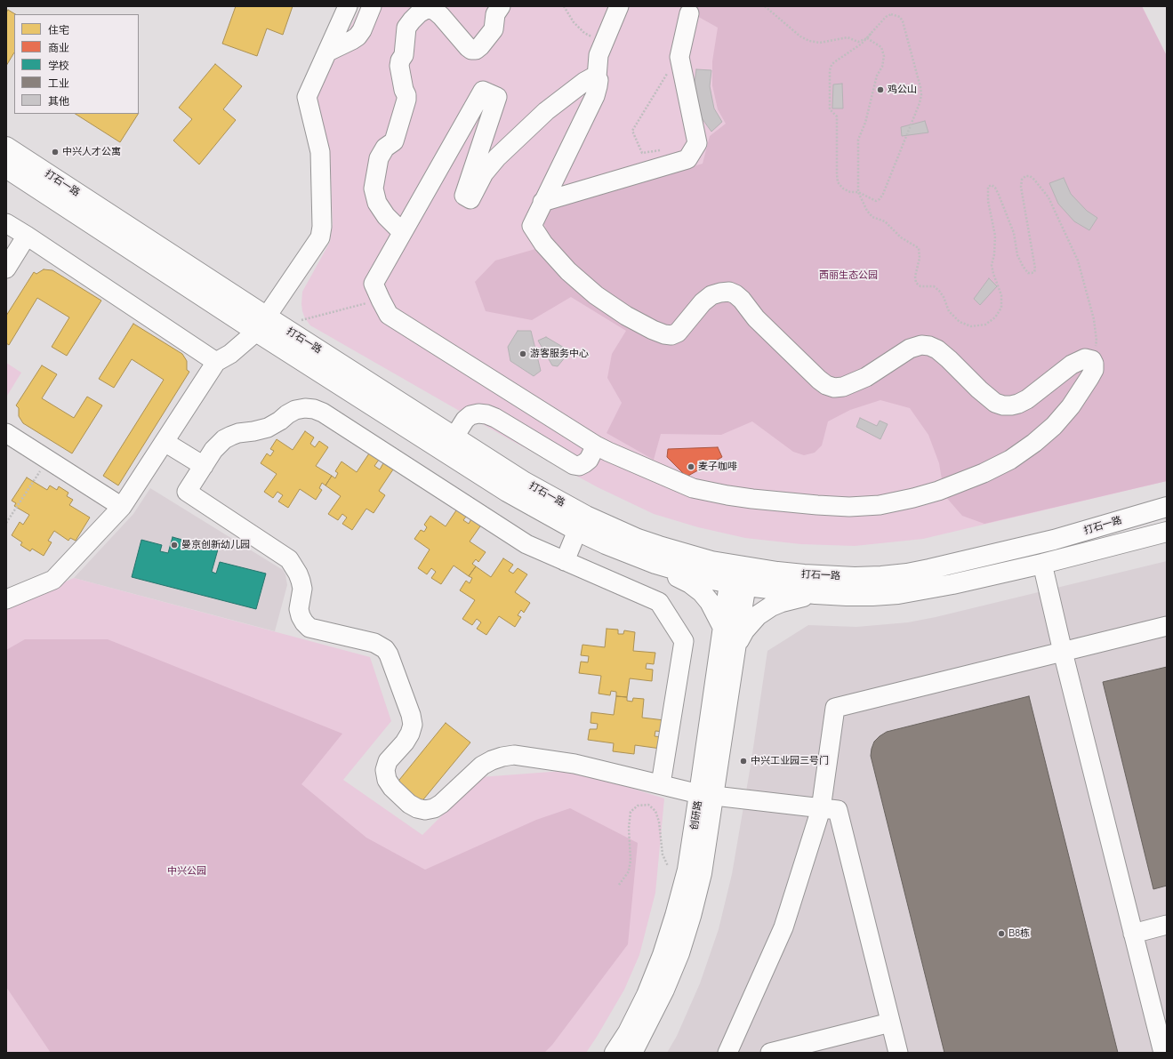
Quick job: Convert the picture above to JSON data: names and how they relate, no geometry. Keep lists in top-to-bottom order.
{
  "streets": {
    "main road": ["打石一路", "创研路"]
  },
  "crossings": [
    ["打石一路", "创研路"]
  ],
  "parks": ["西丽生态公园", "中兴公园"],
  "places": [
    "鸡公山",
    "中兴人才公寓",
    "游客服务中心",
    "麦子咖啡",
    "曼京创新幼儿园",
    "中兴工业园三号门",
    "B8栋"
  ],
  "legend": [
    "住宅",
    "商业",
    "学校",
    "工业",
    "其他"
  ]
}
